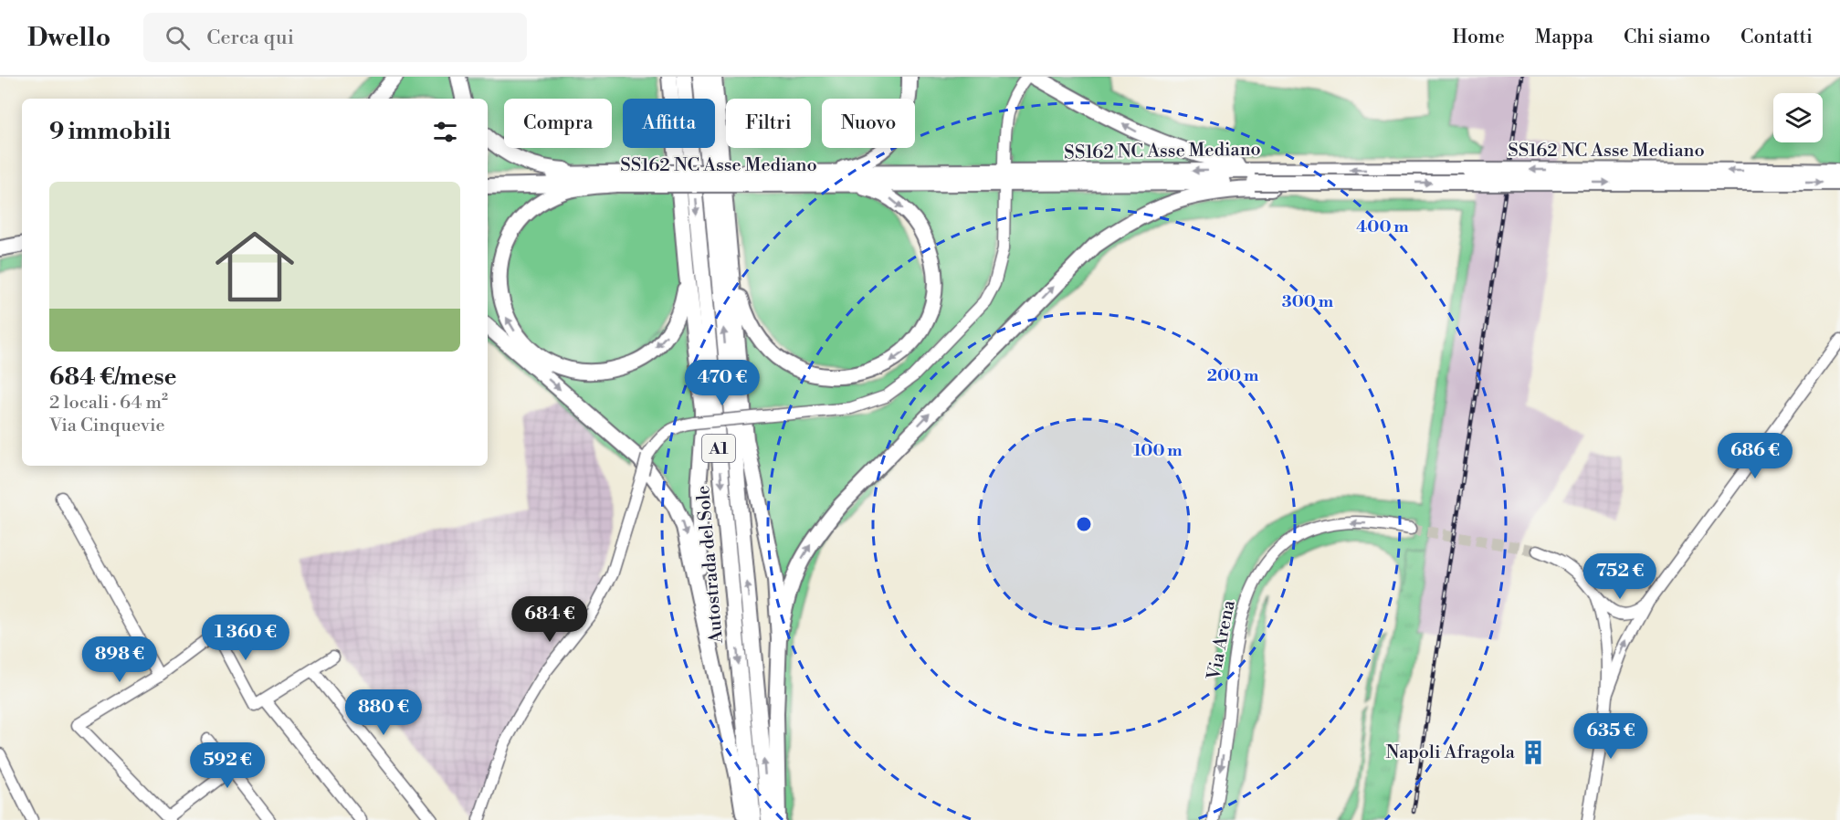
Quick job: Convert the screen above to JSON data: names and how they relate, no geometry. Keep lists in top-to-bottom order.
{
  "streets": {
    "highway": ["SS162 NC Asse Mediano", "A1", "Autostrada del Sole"],
    "street": ["Via Arena"]
  },
  "one_way": ["Via Arena"],
  "places": {
    "building": ["Napoli Afragola"]
  },
  "page": {
    "header": "Dwello",
    "search": "Cerca qui",
    "nav": [
      "Home",
      "Mappa",
      "Chi siamo",
      "Contatti"
    ],
    "chip": [
      "Compra",
      "Affitta",
      "Filtri",
      "Nuovo"
    ],
    "heading": "9 immobili",
    "list": [
      {
        "name": "684 €/mese",
        "note": "2 locali · 64 m² · Via Cinquevie"
      }
    ],
    "price": [
      "470 €",
      "686 €",
      "752 €",
      "684 €",
      "1 360 €",
      "898 €",
      "880 €",
      "635 €",
      "592 €"
    ]
  },
  "rings": [
    "400 m",
    "300 m",
    "200 m",
    "100 m"
  ]
}
